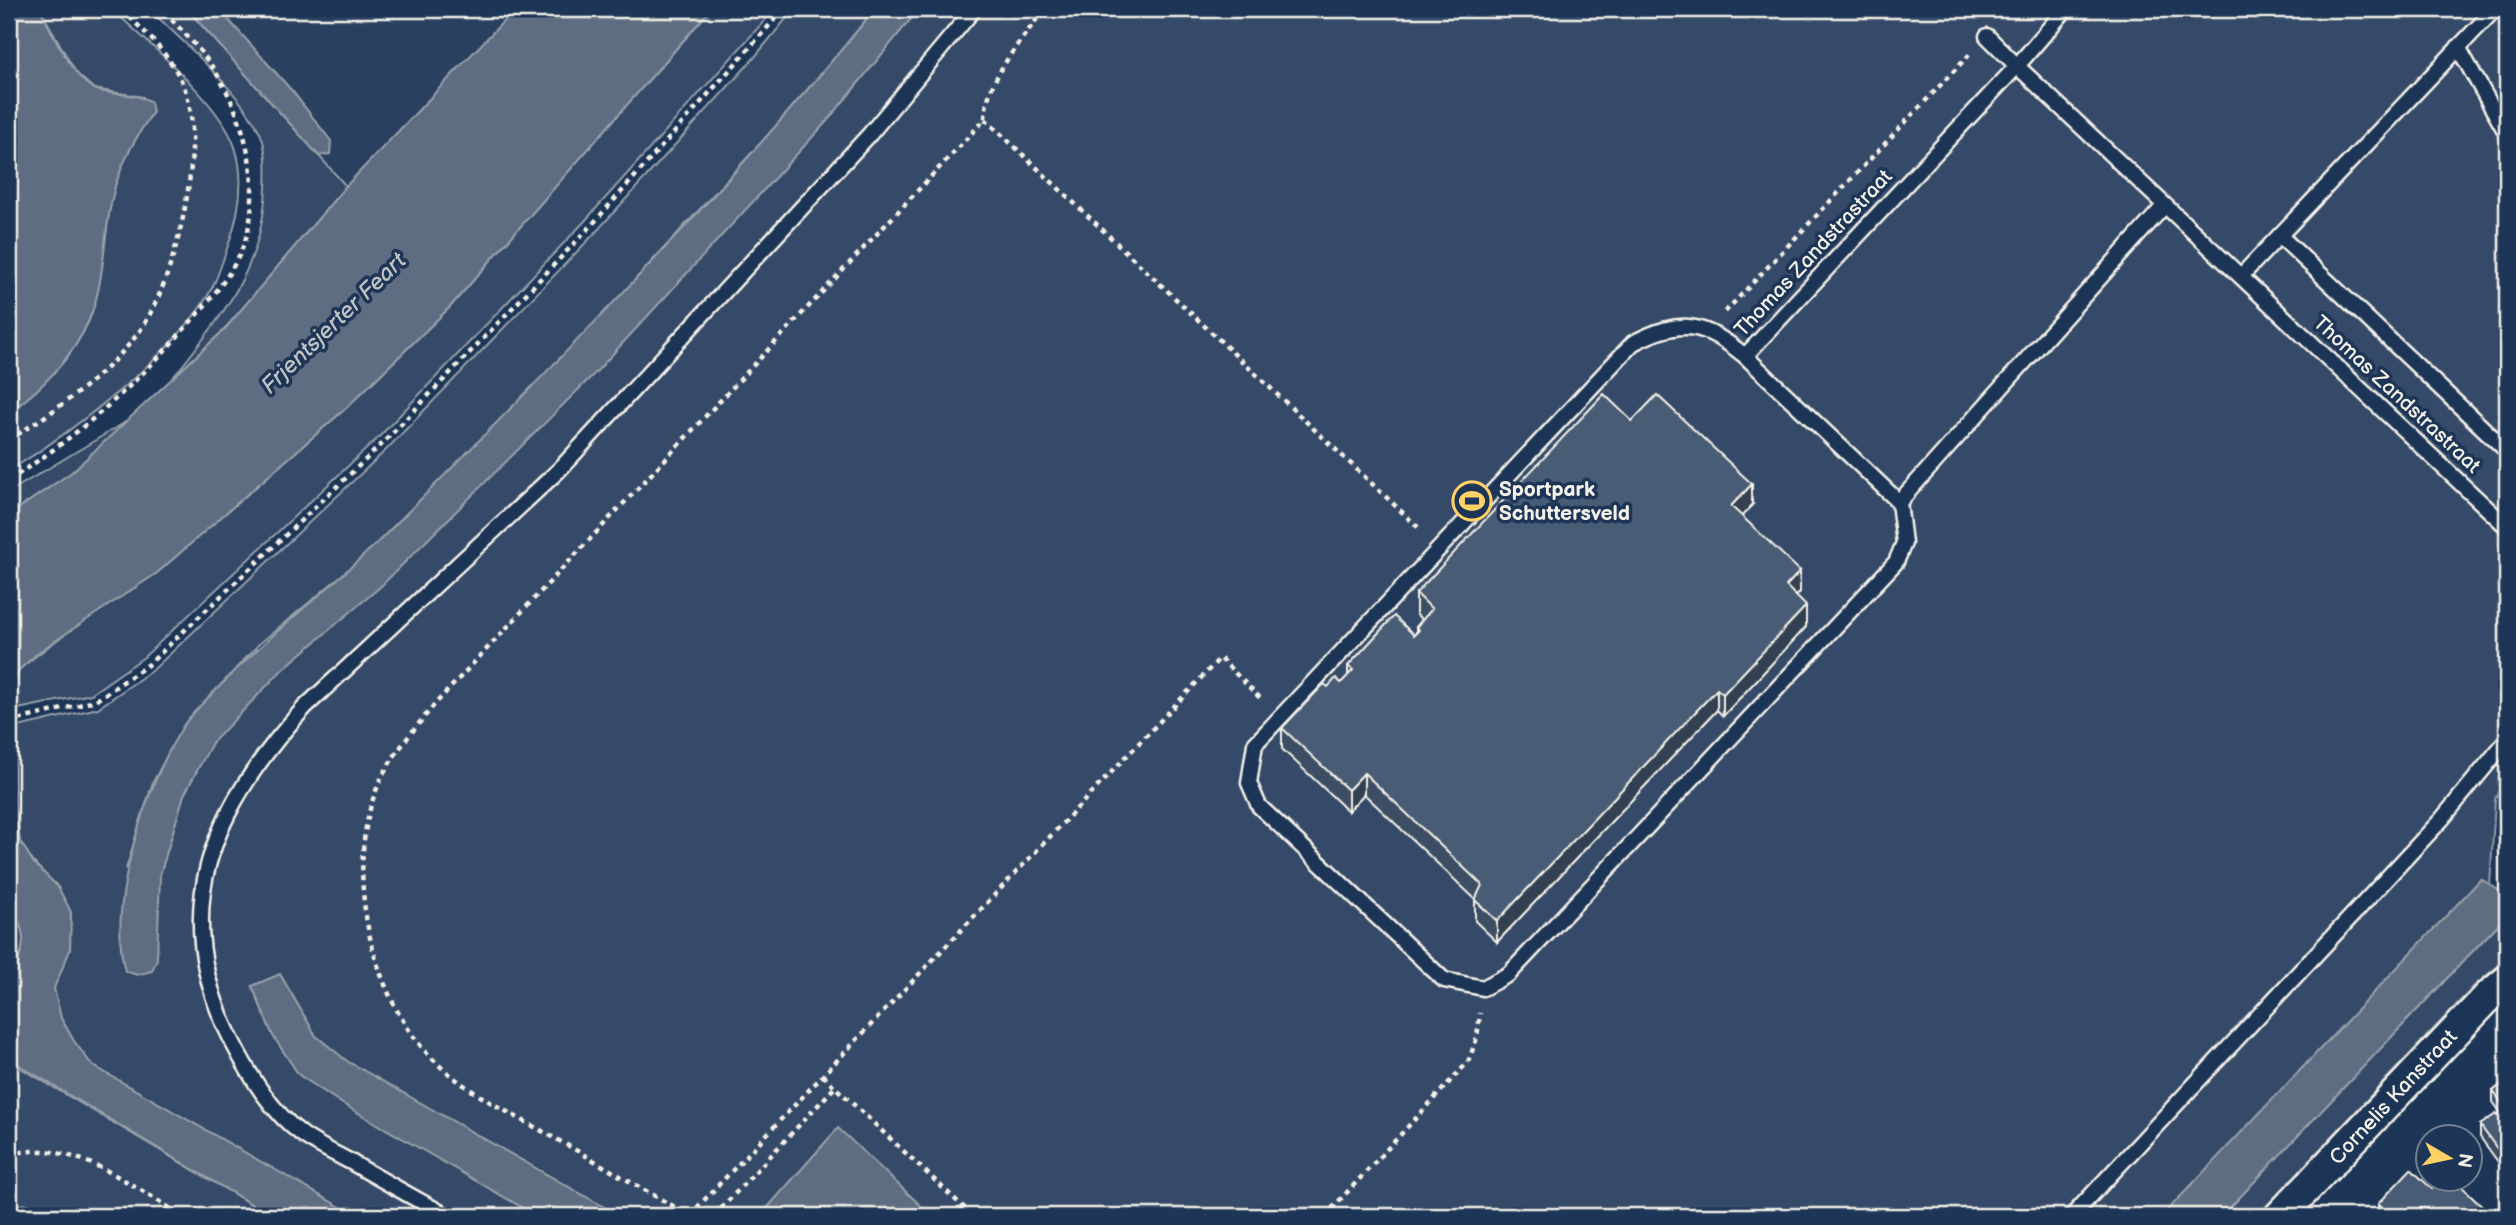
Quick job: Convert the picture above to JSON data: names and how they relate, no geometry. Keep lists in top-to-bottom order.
{
  "streets": {
    "street": ["Cornelis Kanstraat"],
    "lane": ["Thomas Zandstrastraat"]
  },
  "water": ["Frjentsjerter Feart"],
  "places": {
    "sports": ["Sportpark Schuttersveld"]
  },
  "north": "right"
}
